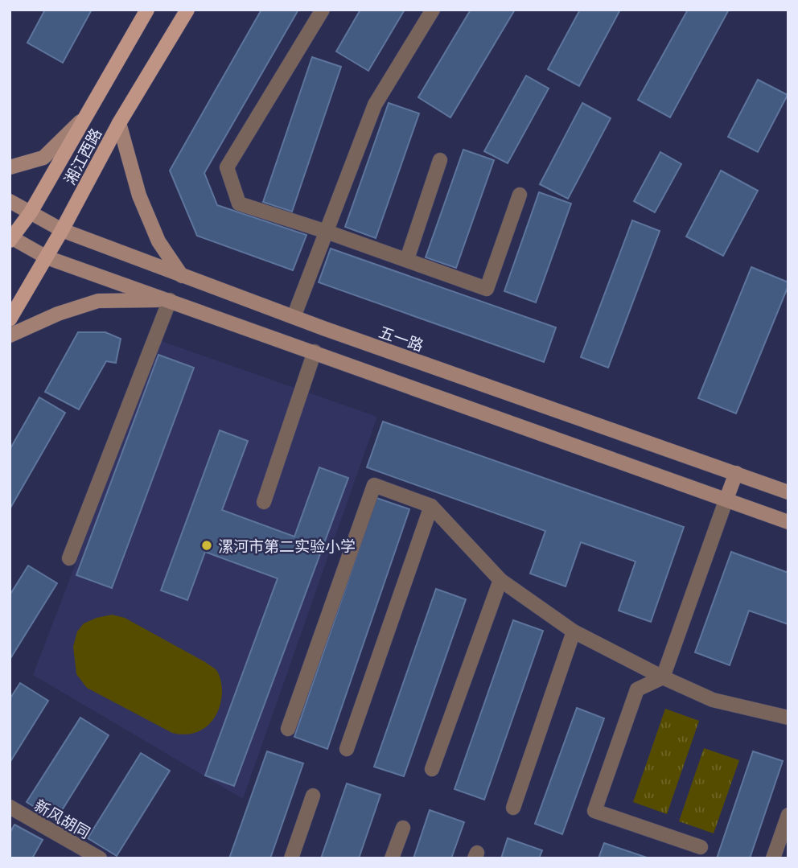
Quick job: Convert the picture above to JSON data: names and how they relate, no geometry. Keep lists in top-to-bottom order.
{
  "streets": {
    "main road": ["湘江西路"],
    "street": ["五一路", "新风胡同"]
  },
  "crossings": [
    ["湘江西路", "五一路"]
  ],
  "places": ["漯河市第二实验小学"]
}
